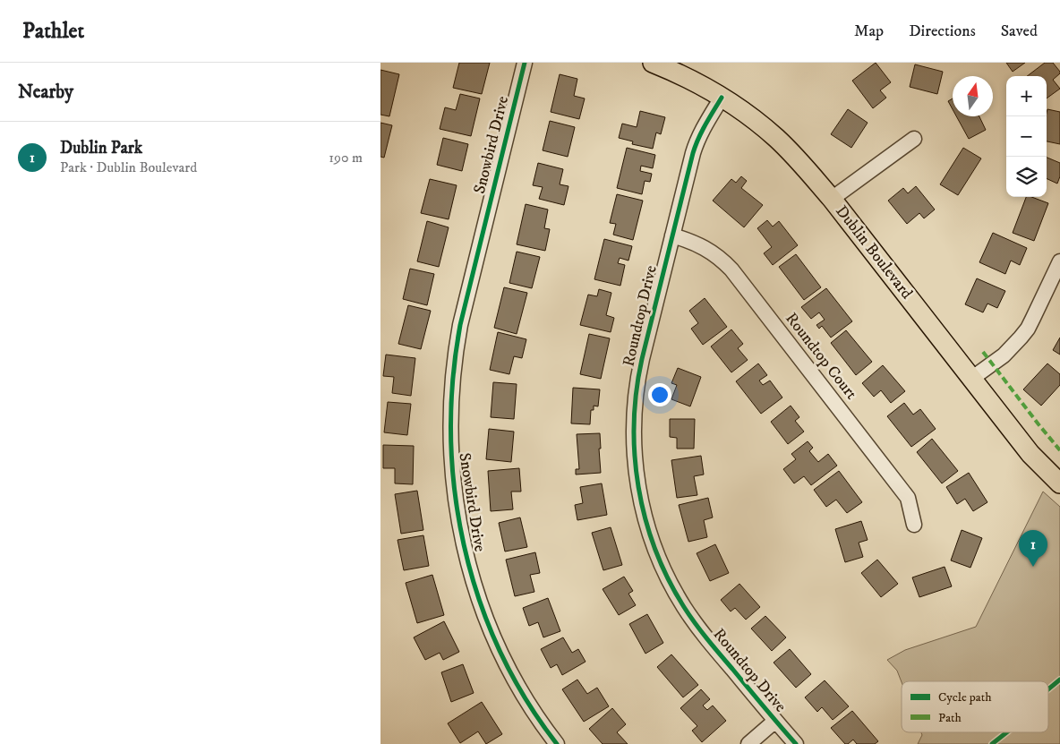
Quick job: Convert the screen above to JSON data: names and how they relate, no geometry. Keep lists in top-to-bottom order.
{
  "streets": {
    "main road": ["Dublin Boulevard"],
    "street": ["Snowbird Drive", "Roundtop Drive", "Roundtop Court"]
  },
  "crossings": [
    ["Dublin Boulevard", "Roundtop Drive"],
    ["Roundtop Drive", "Roundtop Court"]
  ],
  "legend": ["Cycle path", "Path"],
  "north": "top",
  "page": {
    "header": "Pathlet",
    "nav": ["Map", "Directions", "Saved"],
    "heading": "Nearby",
    "map_buttons": ["+", "−"],
    "list": [
      {
        "mark": "1",
        "name": "Dublin Park",
        "note": "Park · Dublin Boulevard",
        "value": "190 m"
      }
    ],
    "pins": "1"
  }
}
